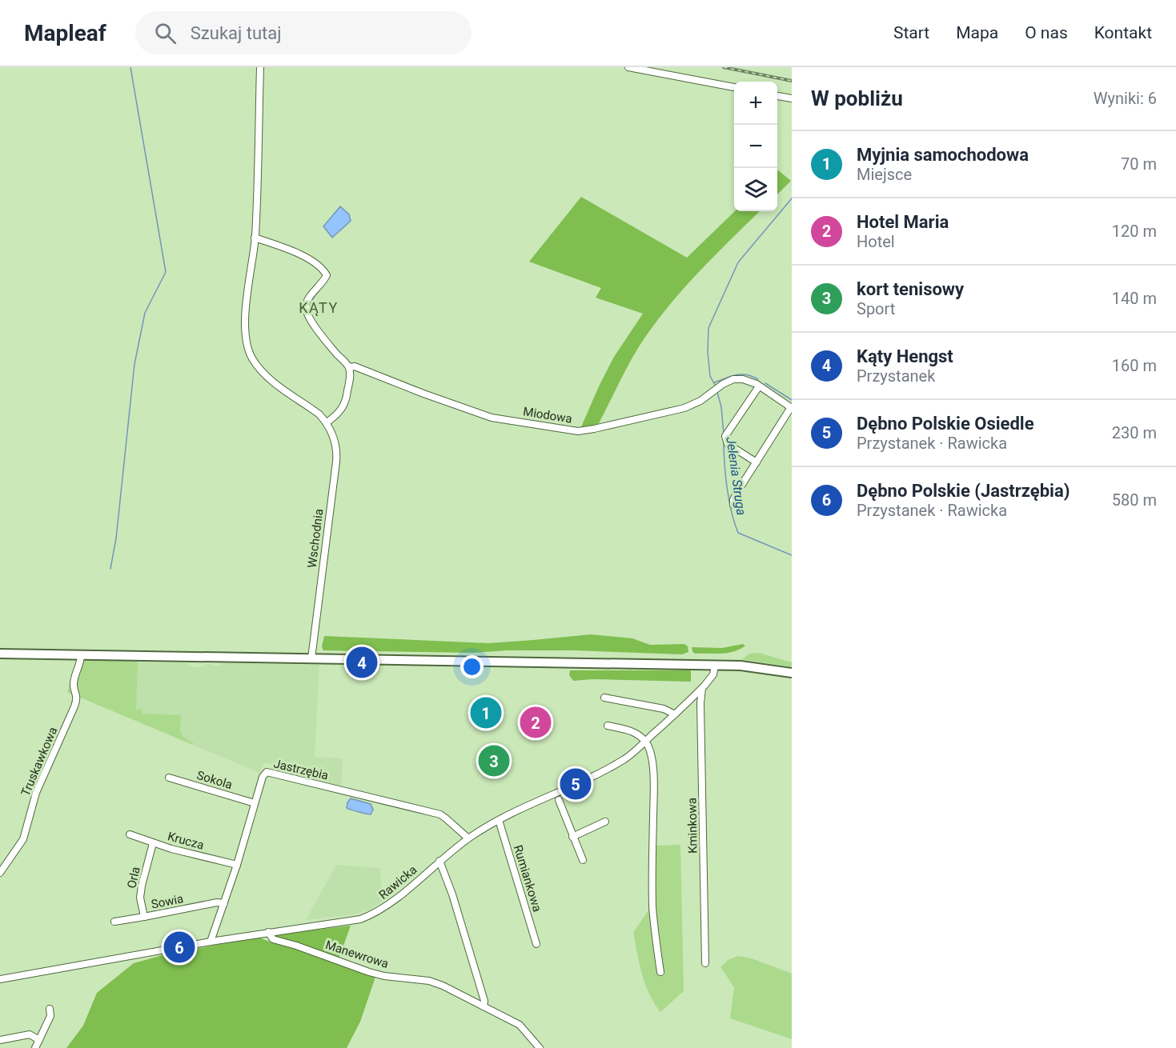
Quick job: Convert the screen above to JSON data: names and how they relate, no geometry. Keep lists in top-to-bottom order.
{
  "streets": {
    "street": [
      "Miodowa",
      "Wschodnia",
      "Truskawkowa",
      "Jastrzębia",
      "Sokola",
      "Kminkowa",
      "Krucza",
      "Orla",
      "Rumiankowa",
      "Rawicka",
      "Sowia",
      "Manewrowa"
    ]
  },
  "crossings": [
    ["Jastrzębia", "Sokola"],
    ["Jastrzębia", "Krucza"],
    ["Jastrzębia", "Rawicka"],
    ["Jastrzębia", "Sowia"],
    ["Kminkowa", "Rawicka"],
    ["Krucza", "Orla"],
    ["Orla", "Sowia"],
    ["Rumiankowa", "Rawicka"],
    ["Rawicka", "Manewrowa"]
  ],
  "districts": ["KĄTY"],
  "water": ["Jelenia Struga"],
  "page": {
    "header": "Mapleaf",
    "search": "Szukaj tutaj",
    "nav": [
      "Start",
      "Mapa",
      "O nas",
      "Kontakt"
    ],
    "heading": ["W pobliżu", "Wyniki: 6"],
    "map_buttons": ["+", "−"],
    "list": [
      {
        "mark": "1",
        "name": "Myjnia samochodowa",
        "note": "Miejsce",
        "value": "70 m"
      },
      {
        "mark": "2",
        "name": "Hotel Maria",
        "note": "Hotel",
        "value": "120 m"
      },
      {
        "mark": "3",
        "name": "kort tenisowy",
        "note": "Sport",
        "value": "140 m"
      },
      {
        "mark": "4",
        "name": "Kąty Hengst",
        "note": "Przystanek",
        "value": "160 m"
      },
      {
        "mark": "5",
        "name": "Dębno Polskie Osiedle",
        "note": "Przystanek · Rawicka",
        "value": "230 m"
      },
      {
        "mark": "6",
        "name": "Dębno Polskie (Jastrzębia)",
        "note": "Przystanek · Rawicka",
        "value": "580 m"
      }
    ],
    "pins": [
      "4",
      "1",
      "2",
      "3",
      "5",
      "6"
    ]
  }
}
